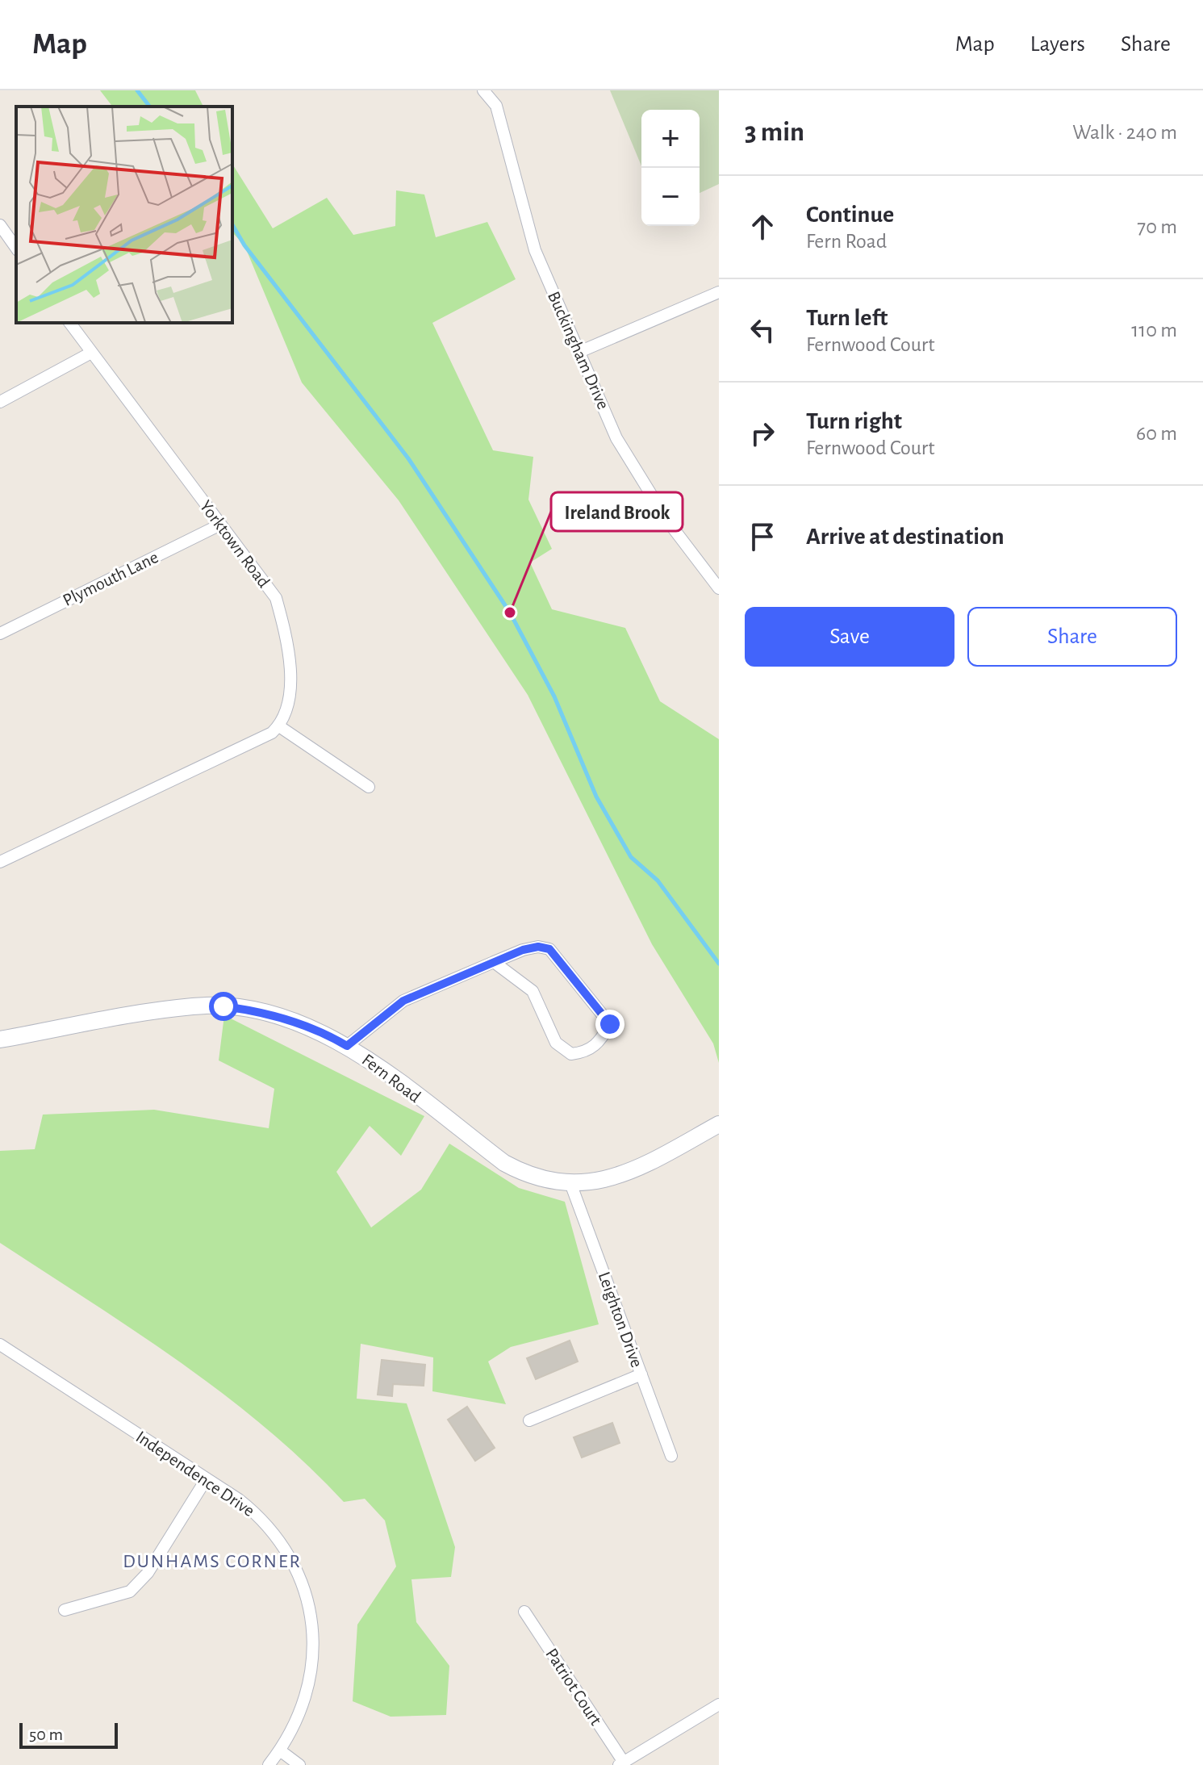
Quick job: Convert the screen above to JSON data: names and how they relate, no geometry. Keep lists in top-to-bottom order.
{
  "streets": {
    "street": [
      "Buckingham Drive",
      "Yorktown Road",
      "Plymouth Lane",
      "Fern Road",
      "Leighton Drive",
      "Independence Drive",
      "Patriot Court"
    ]
  },
  "crossings": [
    ["Yorktown Road", "Plymouth Lane"],
    ["Fern Road", "Leighton Drive"]
  ],
  "districts": ["DUNHAMS CORNER"],
  "places": ["Ireland Brook"],
  "scale_bar": "50 m",
  "page": {
    "header": "Map",
    "nav": ["Map", "Layers", "Share"],
    "heading": ["3 min", "Walk · 240 m"],
    "map_buttons": ["+", "−"],
    "list": [
      ["Continue", "Fern Road", "70 m"],
      ["Turn left", "Fernwood Court", "110 m"],
      ["Turn right", "Fernwood Court", "60 m"],
      "Arrive at destination"
    ],
    "buttons": ["Save", "Share"],
    "scale": "50 m"
  }
}
